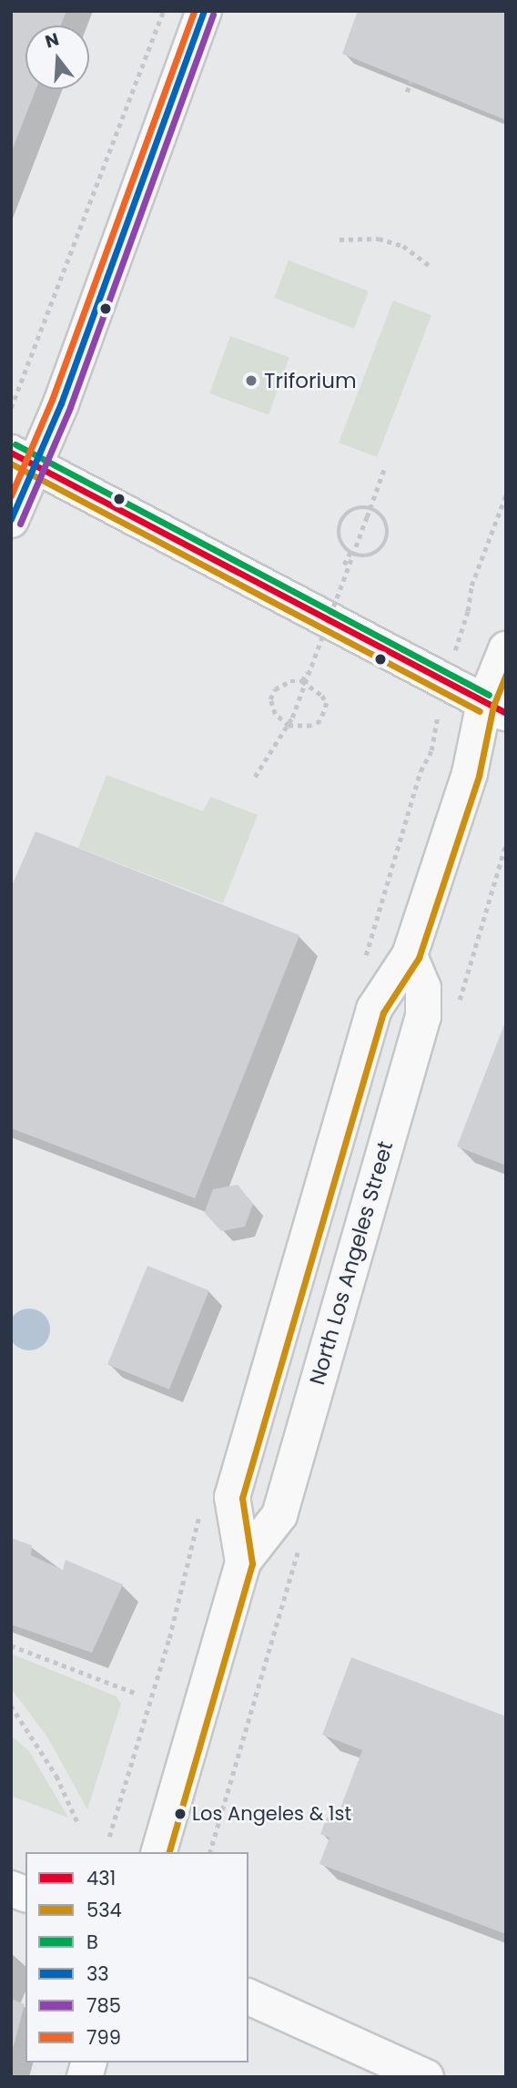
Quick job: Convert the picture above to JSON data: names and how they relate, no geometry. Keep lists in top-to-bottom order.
{
  "streets": {
    "main road": ["North Los Angeles Street"]
  },
  "places": ["Triforium", "Los Angeles & 1st"],
  "lines": [
    "transit line 33",
    "transit line 799",
    "transit line 785",
    "transit line B",
    "transit line 431",
    "transit line 534"
  ],
  "legend": [
    "431",
    "534",
    "B",
    "33",
    "785",
    "799"
  ],
  "north": "top"
}
